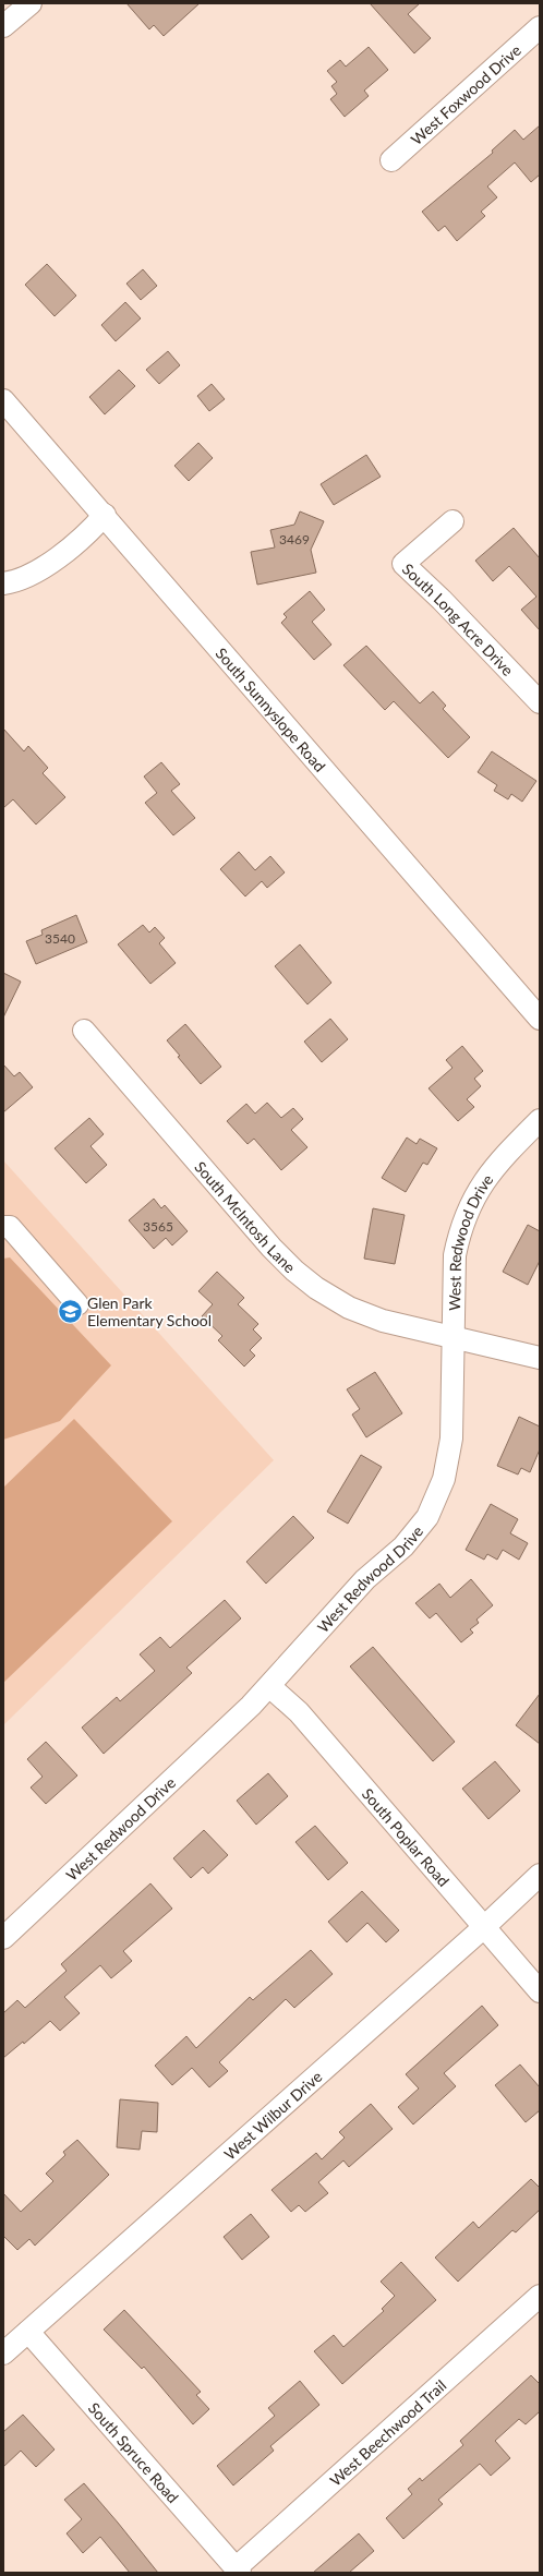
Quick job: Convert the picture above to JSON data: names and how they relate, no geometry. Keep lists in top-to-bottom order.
{
  "streets": {
    "street": [
      "West Foxwood Drive",
      "South Long Acre Drive",
      "South Sunnyslope Road",
      "South McIntosh Lane",
      "West Redwood Drive",
      "South Poplar Road",
      "West Wilbur Drive",
      "West Beechwood Trail",
      "South Spruce Road"
    ]
  },
  "crossings": [
    ["South McIntosh Lane", "West Redwood Drive"],
    ["West Redwood Drive", "South Poplar Road"],
    ["South Poplar Road", "West Wilbur Drive"],
    ["West Wilbur Drive", "South Spruce Road"],
    ["West Beechwood Trail", "South Spruce Road"]
  ],
  "places": {
    "school or university": ["Glen Park Elementary School"]
  },
  "house_numbers": ["3469", "3540", "3565"]
}
